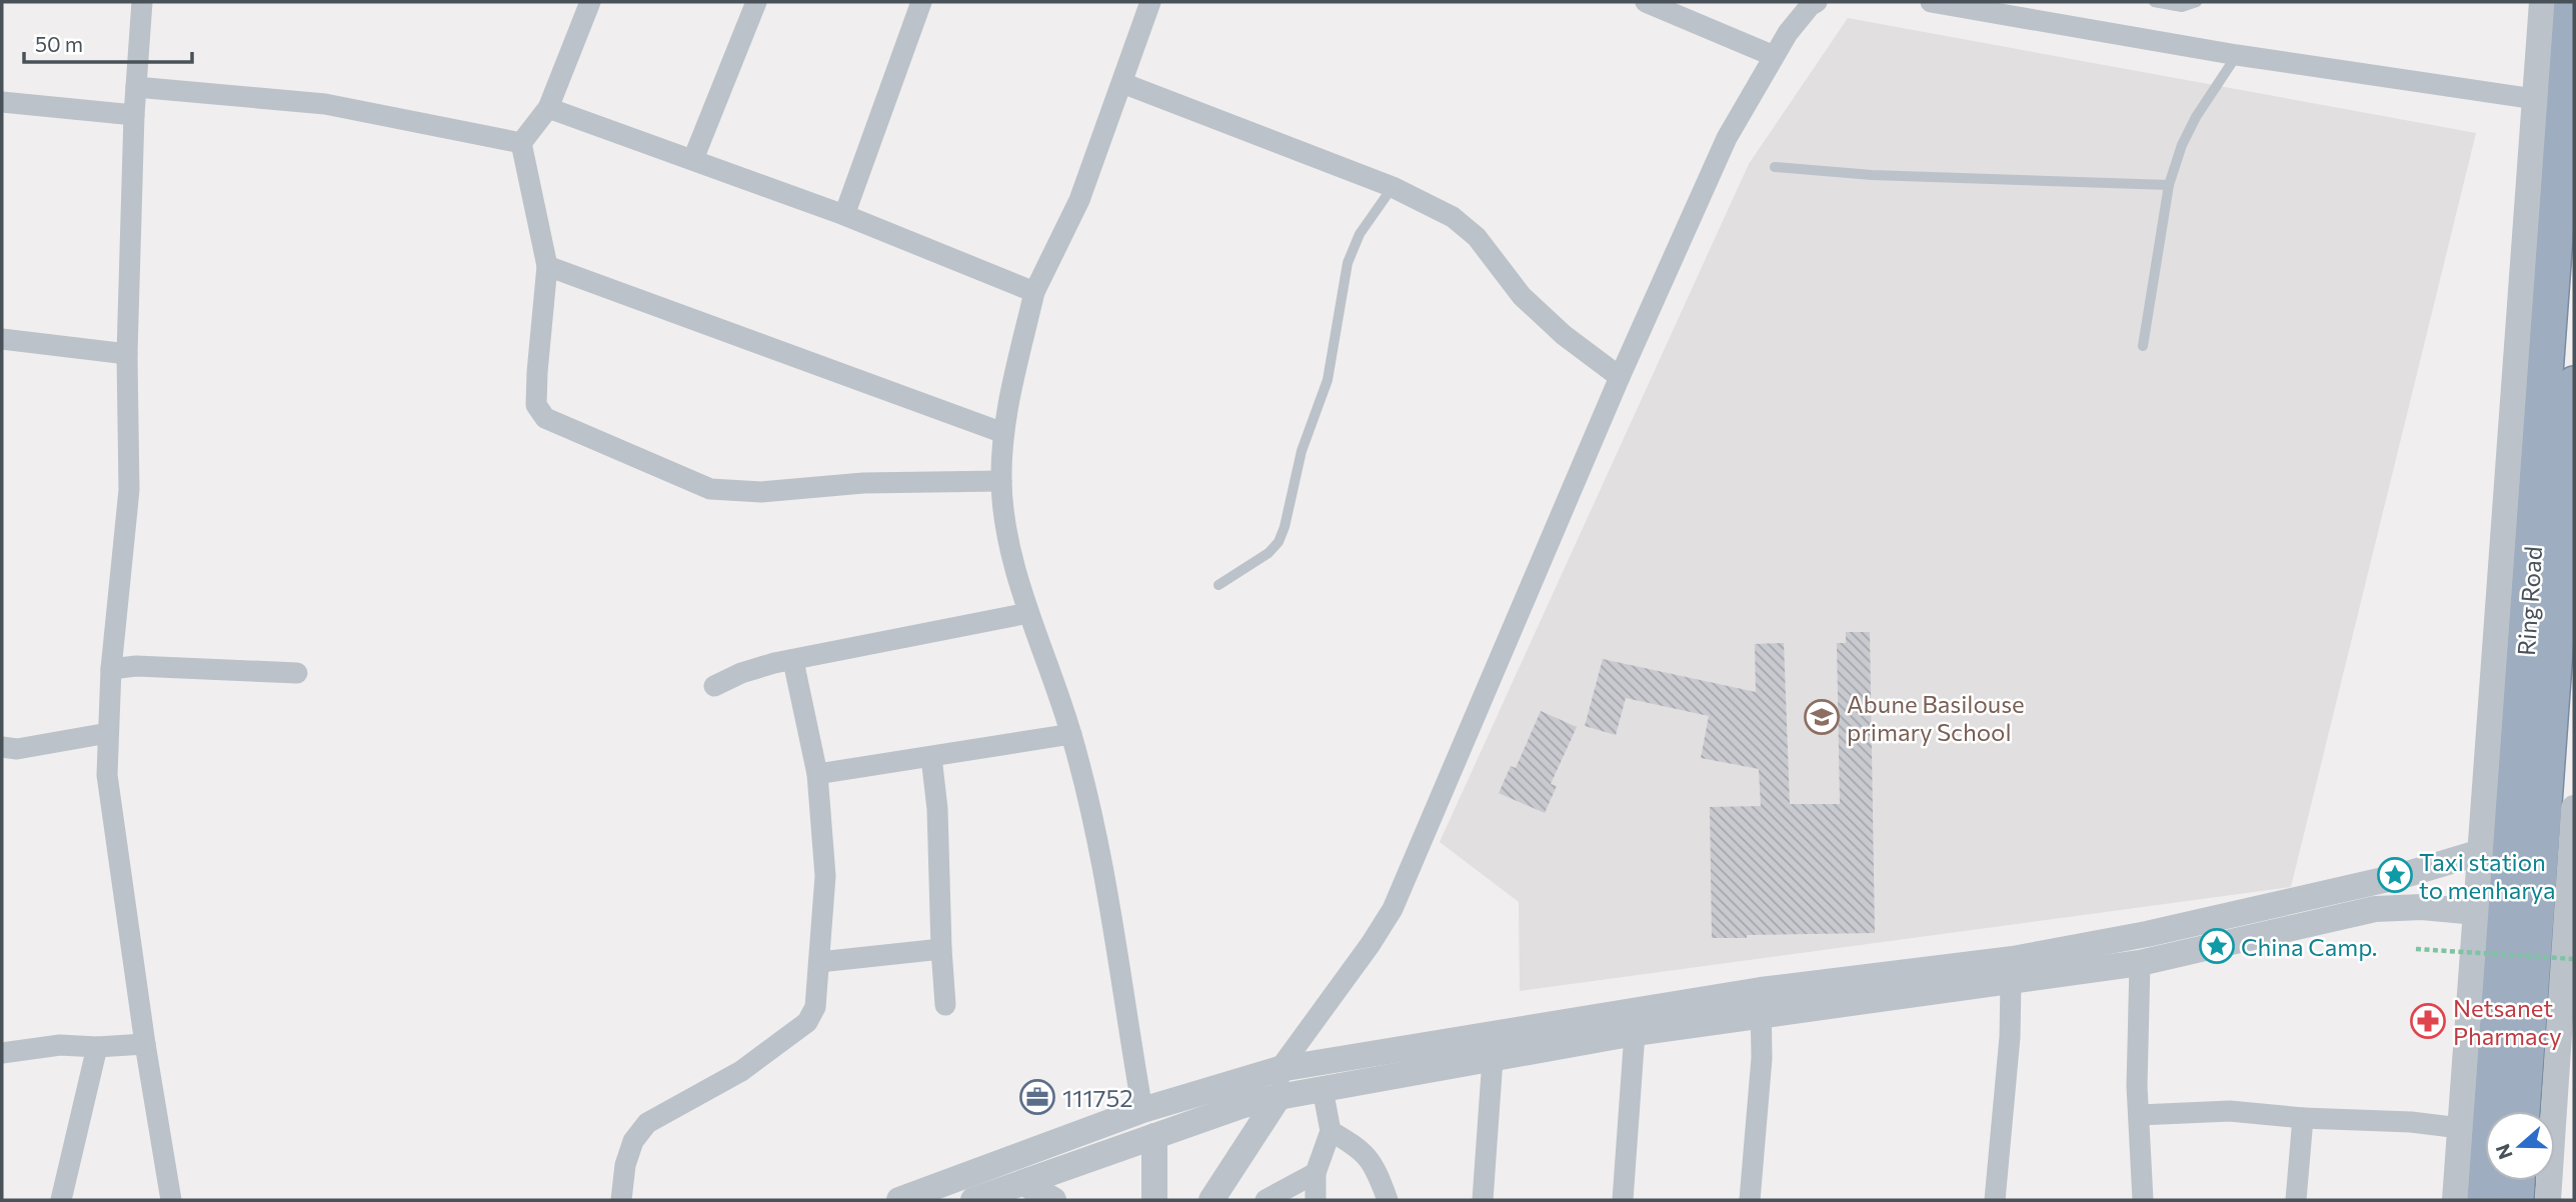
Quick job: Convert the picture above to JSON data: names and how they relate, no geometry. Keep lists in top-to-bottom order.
{
  "streets": {
    "highway": ["Ring Road"]
  },
  "places": {
    "school or university": ["Abune Basilouse primary School"],
    "place": ["Taxi station to menharya", "China Camp."],
    "pharmacy": ["Netsanet Pharmacy"],
    "office": ["111752"]
  },
  "scale_bar": "50 m",
  "north": "left"
}
